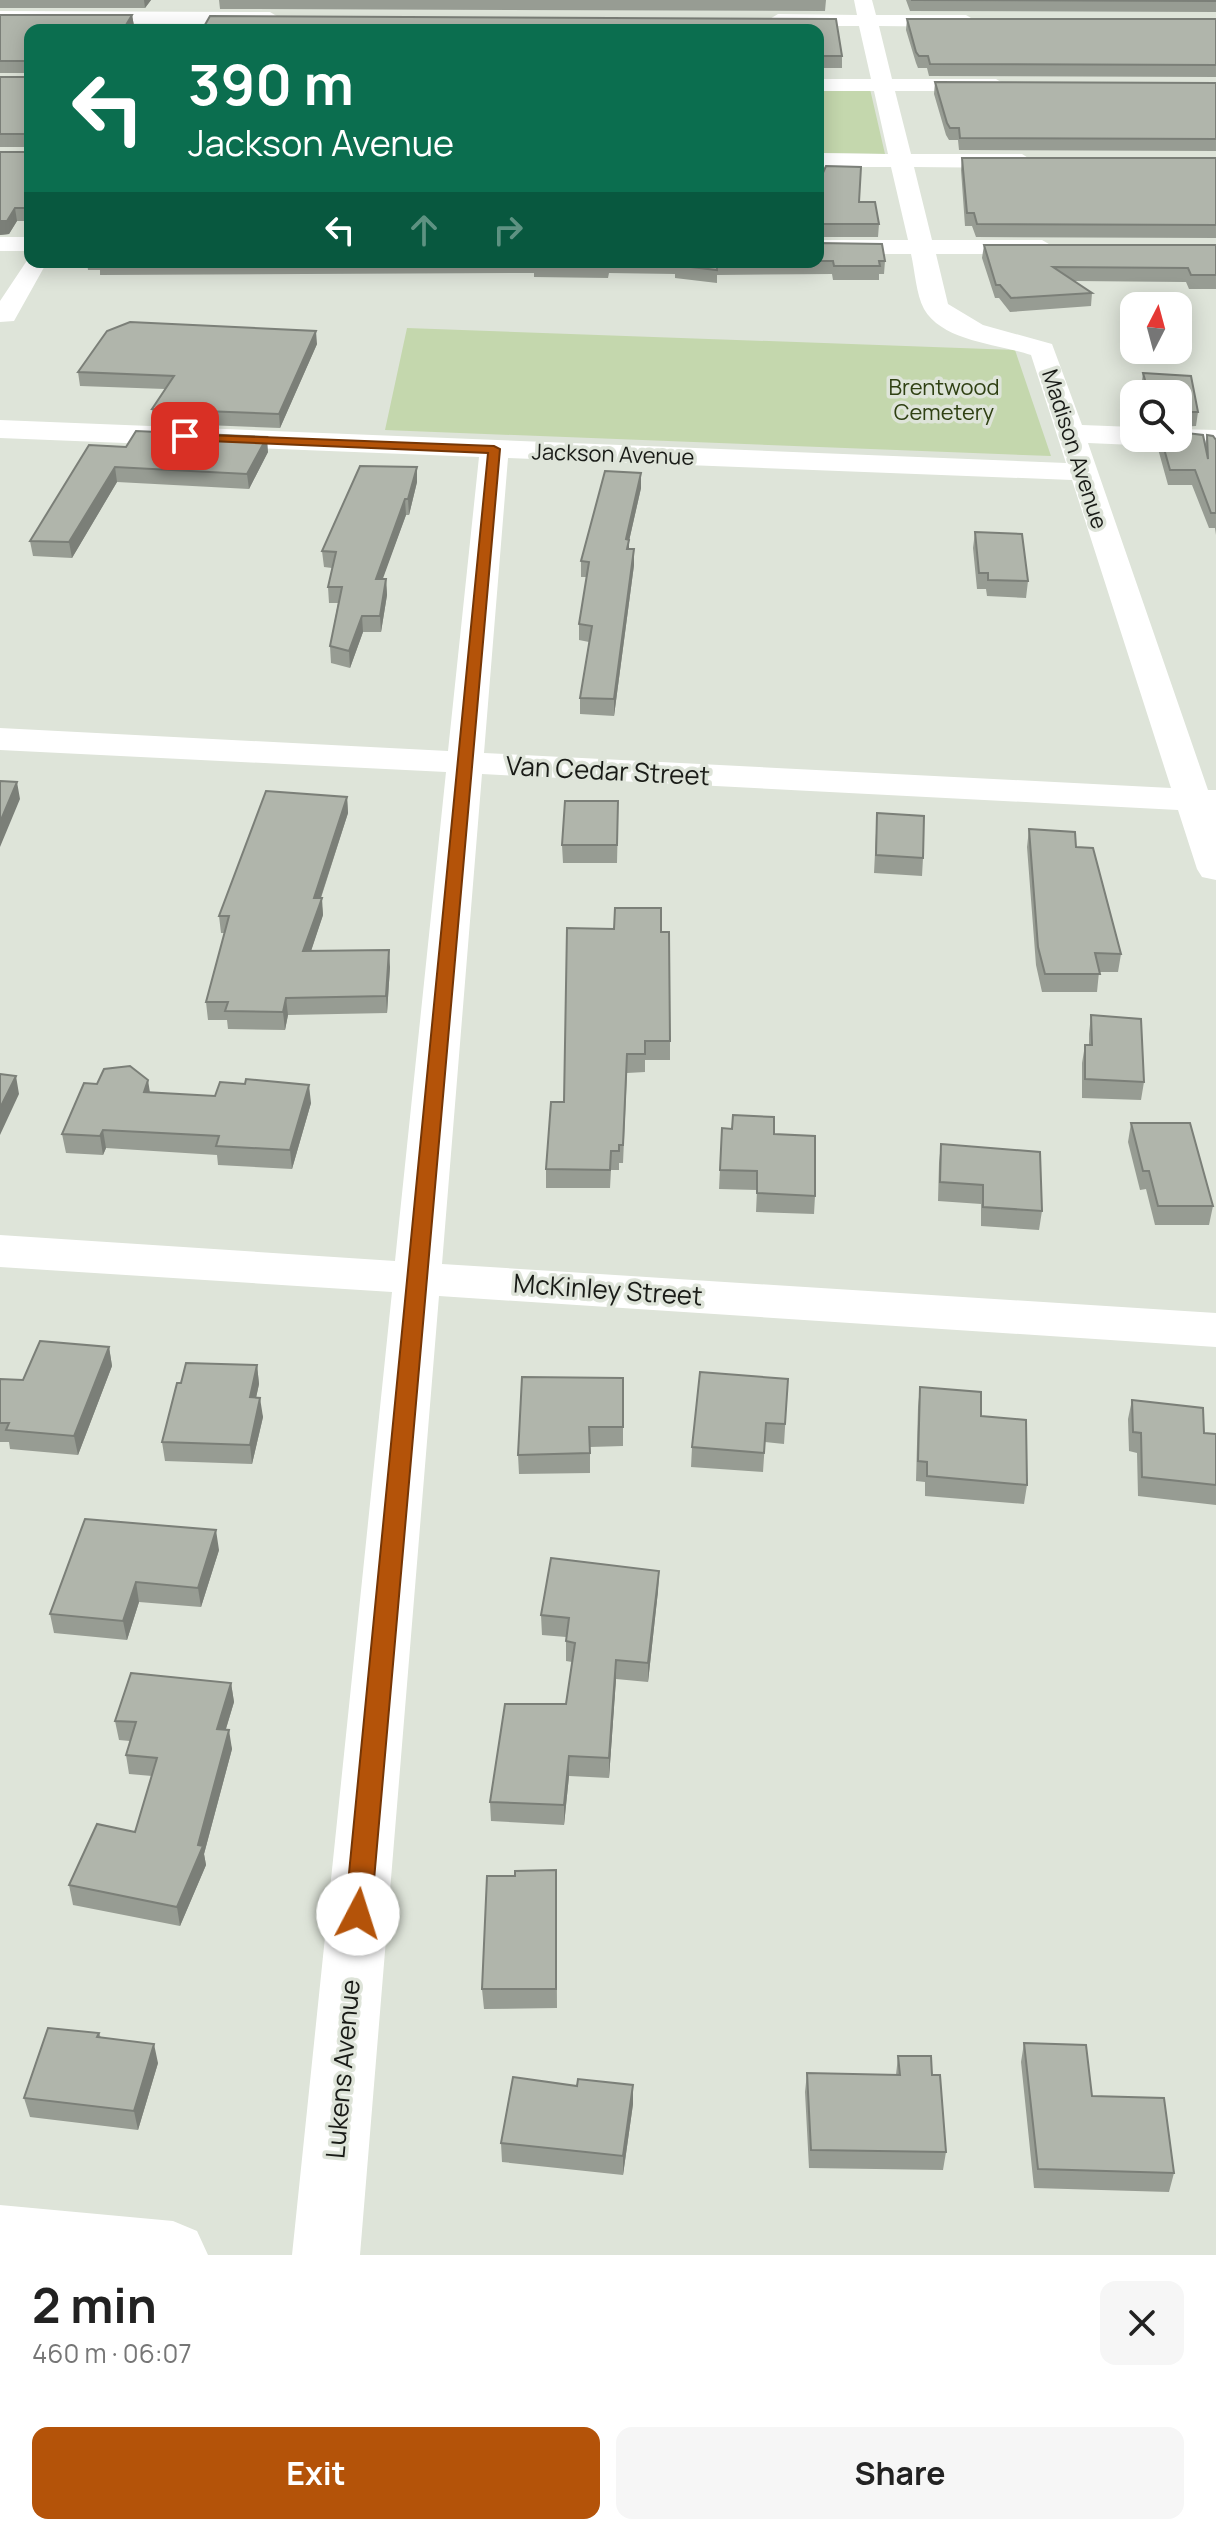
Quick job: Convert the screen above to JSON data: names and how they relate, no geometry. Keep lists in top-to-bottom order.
{
  "streets": {
    "street": [
      "Madison Avenue",
      "Jackson Avenue",
      "Van Cedar Street",
      "McKinley Street",
      "Lukens Avenue"
    ]
  },
  "crossings": [
    ["Madison Avenue", "Jackson Avenue"],
    ["Madison Avenue", "Van Cedar Street"],
    ["Jackson Avenue", "Lukens Avenue"],
    ["Van Cedar Street", "Lukens Avenue"],
    ["McKinley Street", "Lukens Avenue"]
  ],
  "parks": ["Brentwood Cemetery"],
  "north": "top",
  "page": {
    "turn": ["390 m", "Jackson Avenue"],
    "heading": ["2 min", "460 m · 06:07"],
    "buttons": ["Exit", "Share"]
  }
}
